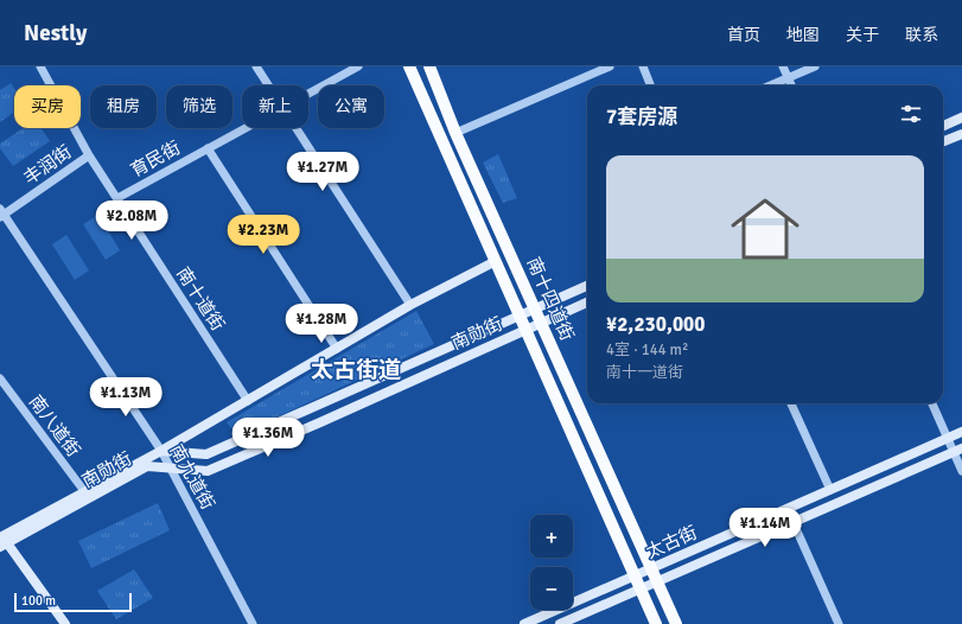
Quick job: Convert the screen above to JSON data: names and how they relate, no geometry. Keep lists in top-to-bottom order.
{
  "streets": {
    "main road": ["南十四道街", "南勋街", "太古街"],
    "street": [
      "育民街",
      "丰润街",
      "南十道街",
      "南八道街",
      "南九道街"
    ]
  },
  "crossings": [
    ["育民街", "南十道街"],
    ["丰润街", "南十道街"],
    ["丰润街", "南九道街"],
    ["南十道街", "南勋街"],
    ["南十四道街", "南勋街"],
    ["南十四道街", "太古街"],
    ["南勋街", "南八道街"],
    ["南勋街", "南九道街"]
  ],
  "districts": ["太古街道"],
  "scale_bar": "100 m",
  "page": {
    "header": "Nestly",
    "nav": [
      "首页",
      "地图",
      "关于",
      "联系"
    ],
    "chip": [
      "买房",
      "租房",
      "筛选",
      "新上",
      "公寓"
    ],
    "heading": "7套房源",
    "list": [
      {
        "name": "¥2,230,000",
        "note": "4室 · 144 m² · 南十一道街"
      }
    ],
    "price": [
      "¥1.27M",
      "¥2.08M",
      "¥2.23M",
      "¥1.28M",
      "¥1.13M",
      "¥1.36M",
      "¥1.14M"
    ],
    "map_buttons": ["+", "−"],
    "scale": "100 m"
  }
}
